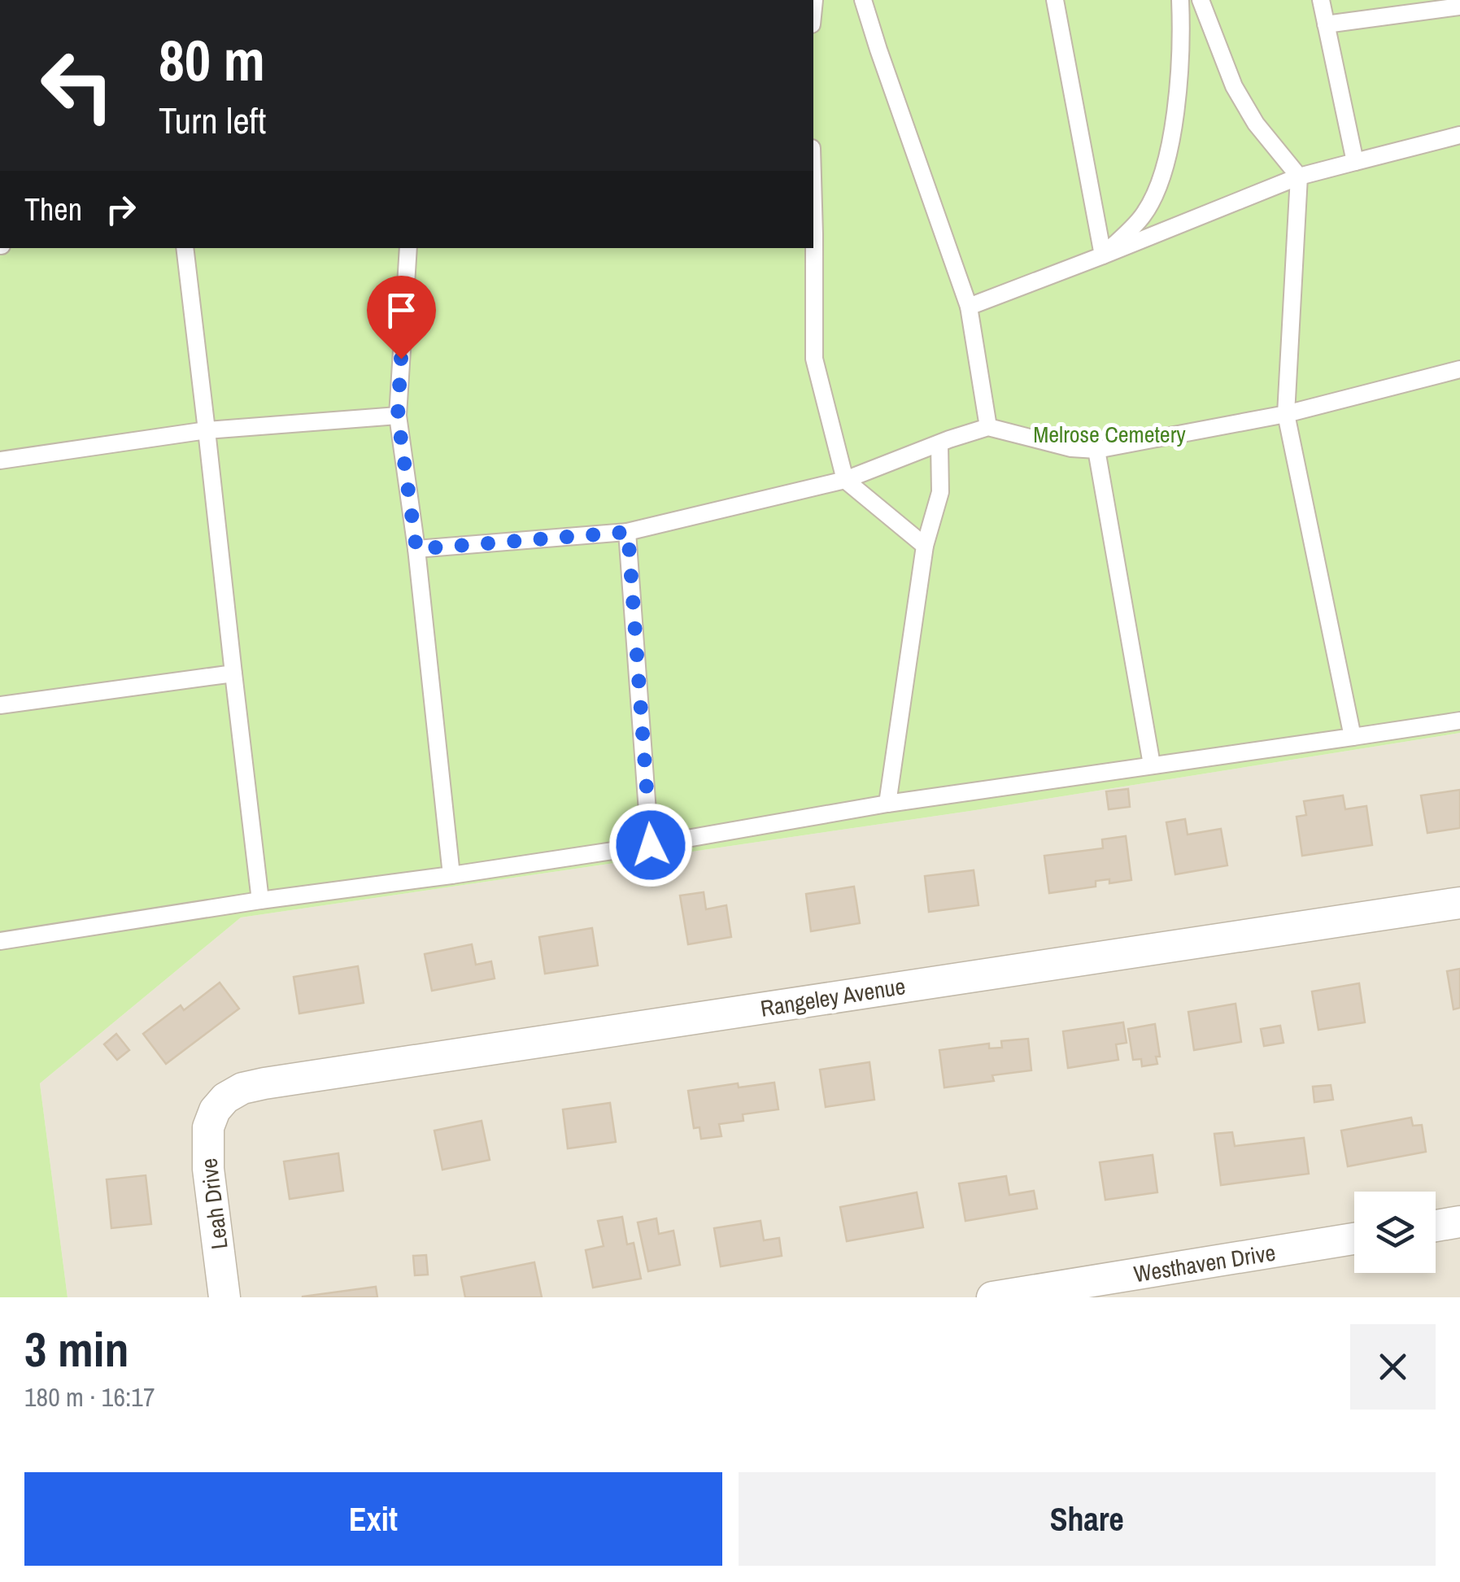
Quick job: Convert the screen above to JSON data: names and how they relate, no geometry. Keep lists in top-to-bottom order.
{
  "streets": {
    "street": ["Rangeley Avenue", "Leah Drive", "Westhaven Drive"]
  },
  "crossings": [
    ["Rangeley Avenue", "Leah Drive"]
  ],
  "parks": ["Melrose Cemetery"],
  "page": {
    "turn": ["80 m", "Turn left"],
    "then": "Then",
    "heading": ["3 min", "180 m · 16:17"],
    "buttons": ["Exit", "Share"]
  }
}
